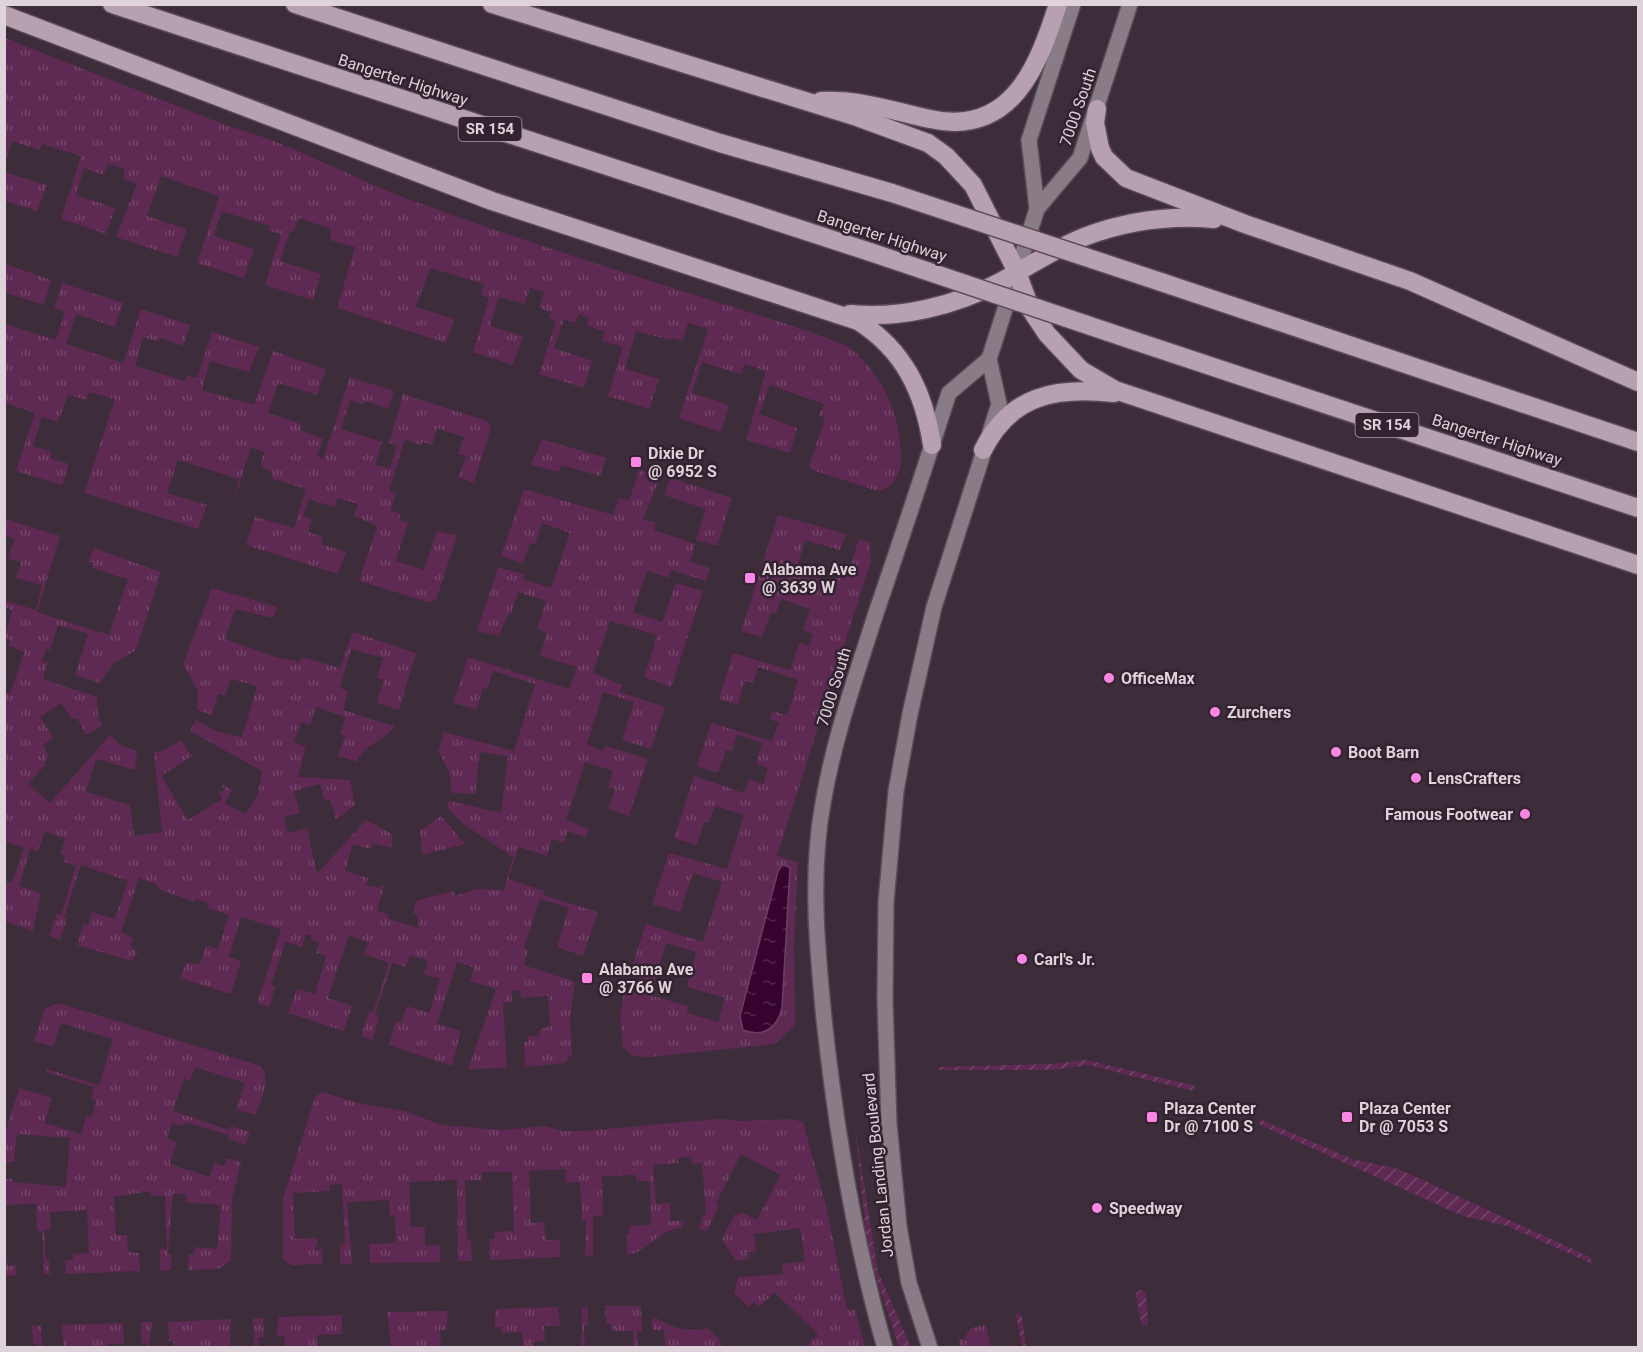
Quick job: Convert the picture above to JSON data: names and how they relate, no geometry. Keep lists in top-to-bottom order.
{
  "streets": {
    "highway": ["Bangerter Highway", "SR 154"],
    "main road": ["7000 South", "Jordan Landing Boulevard"]
  },
  "crossings": [
    ["7000 South", "Jordan Landing Boulevard"]
  ],
  "places": {
    "transit": [
      "Dixie Dr @ 6952 S",
      "Alabama Ave @ 3639 W",
      "Alabama Ave @ 3766 W",
      "Plaza Center Dr @ 7100 S",
      "Plaza Center Dr @ 7053 S"
    ],
    "other": [
      "OfficeMax",
      "Zurchers",
      "Boot Barn",
      "LensCrafters",
      "Famous Footwear",
      "Carl's Jr.",
      "Speedway"
    ]
  }
}
